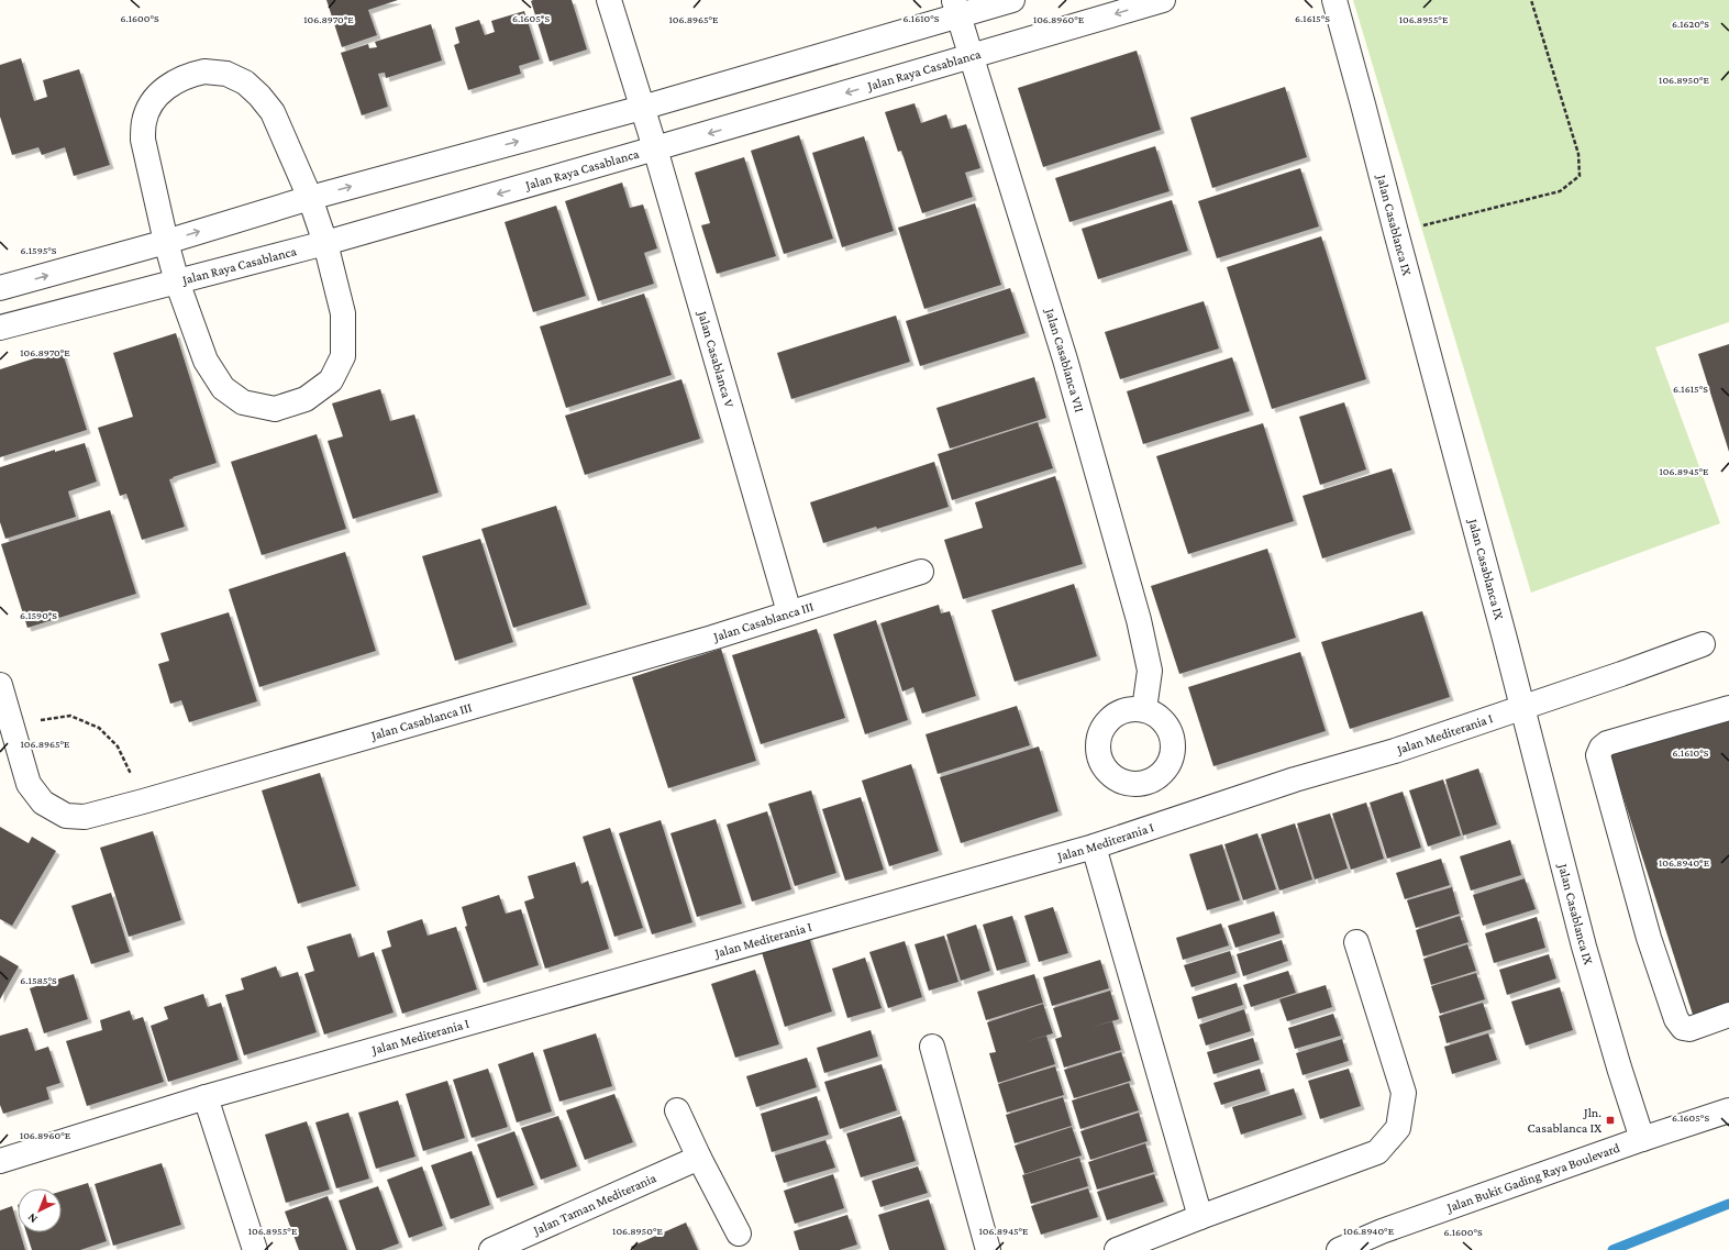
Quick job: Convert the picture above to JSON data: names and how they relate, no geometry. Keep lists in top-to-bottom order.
{
  "streets": {
    "street": [
      "Jalan Raya Casablanca",
      "Jalan Casablanca IX",
      "Jalan Casablanca V",
      "Jalan Casablanca VII",
      "Jalan Casablanca III",
      "Jalan Mediterania I",
      "Jalan Bukit Gading Raya Boulevard",
      "Jalan Taman Mediterania"
    ]
  },
  "crossings": [
    ["Jalan Raya Casablanca", "Jalan Casablanca V"],
    ["Jalan Raya Casablanca", "Jalan Casablanca VII"],
    ["Jalan Casablanca IX", "Jalan Mediterania I"],
    ["Jalan Casablanca IX", "Jalan Bukit Gading Raya Boulevard"],
    ["Jalan Casablanca V", "Jalan Casablanca III"]
  ],
  "places": {
    "transit": ["Jln. Casablanca IX"]
  },
  "north": "bottom left",
  "coordinates": [
    "6.1600°S",
    "6.1605°S",
    "6.1610°S",
    "6.1615°S",
    "106.8970°E",
    "106.8965°E",
    "106.8960°E",
    "106.8955°E",
    "6.1620°S",
    "106.8950°E",
    "6.1595°S",
    "106.8945°E",
    "6.1590°S",
    "106.8940°E",
    "6.1585°S"
  ]
}
